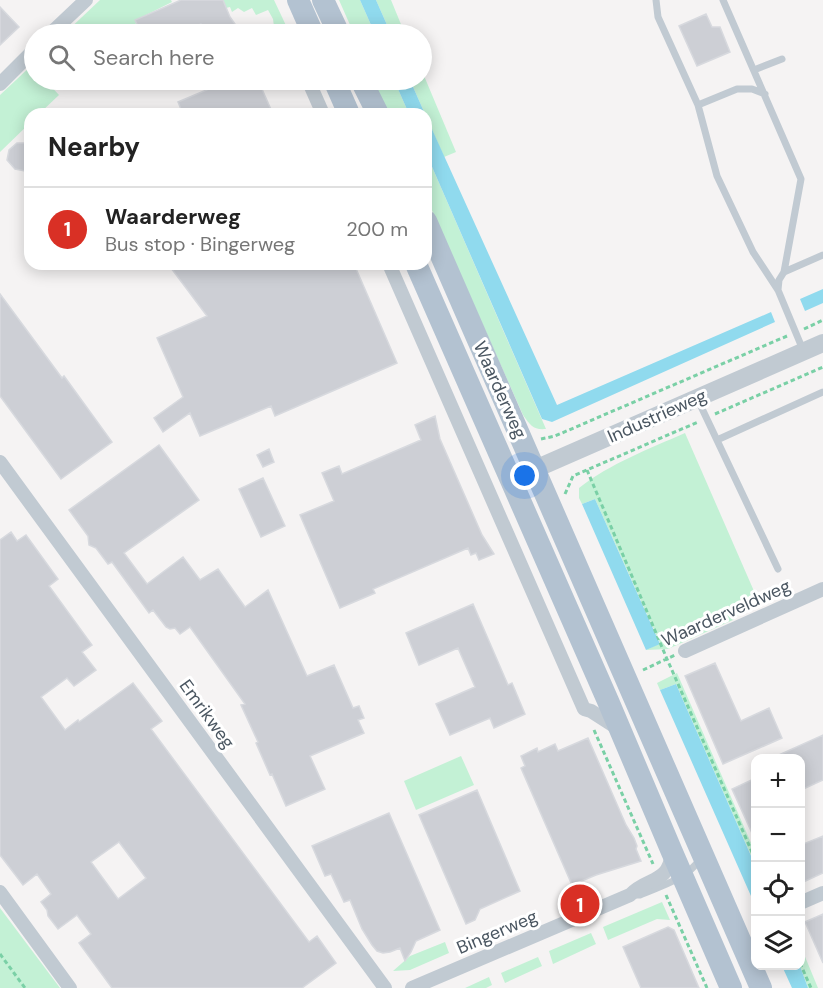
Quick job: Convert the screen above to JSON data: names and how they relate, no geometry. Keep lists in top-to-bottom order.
{
  "streets": {
    "main road": ["Waarderweg"],
    "street": [
      "Industrieweg",
      "Waarderveldweg",
      "Emrikweg",
      "Bingerweg"
    ]
  },
  "crossings": [
    ["Waarderweg", "Industrieweg"],
    ["Waarderweg", "Bingerweg"]
  ],
  "page": {
    "search": "Search here",
    "heading": "Nearby",
    "list": [
      {
        "mark": "1",
        "name": "Waarderweg",
        "note": "Bus stop · Bingerweg",
        "value": "200 m"
      }
    ],
    "map_buttons": ["+", "−"],
    "pins": "1"
  }
}
